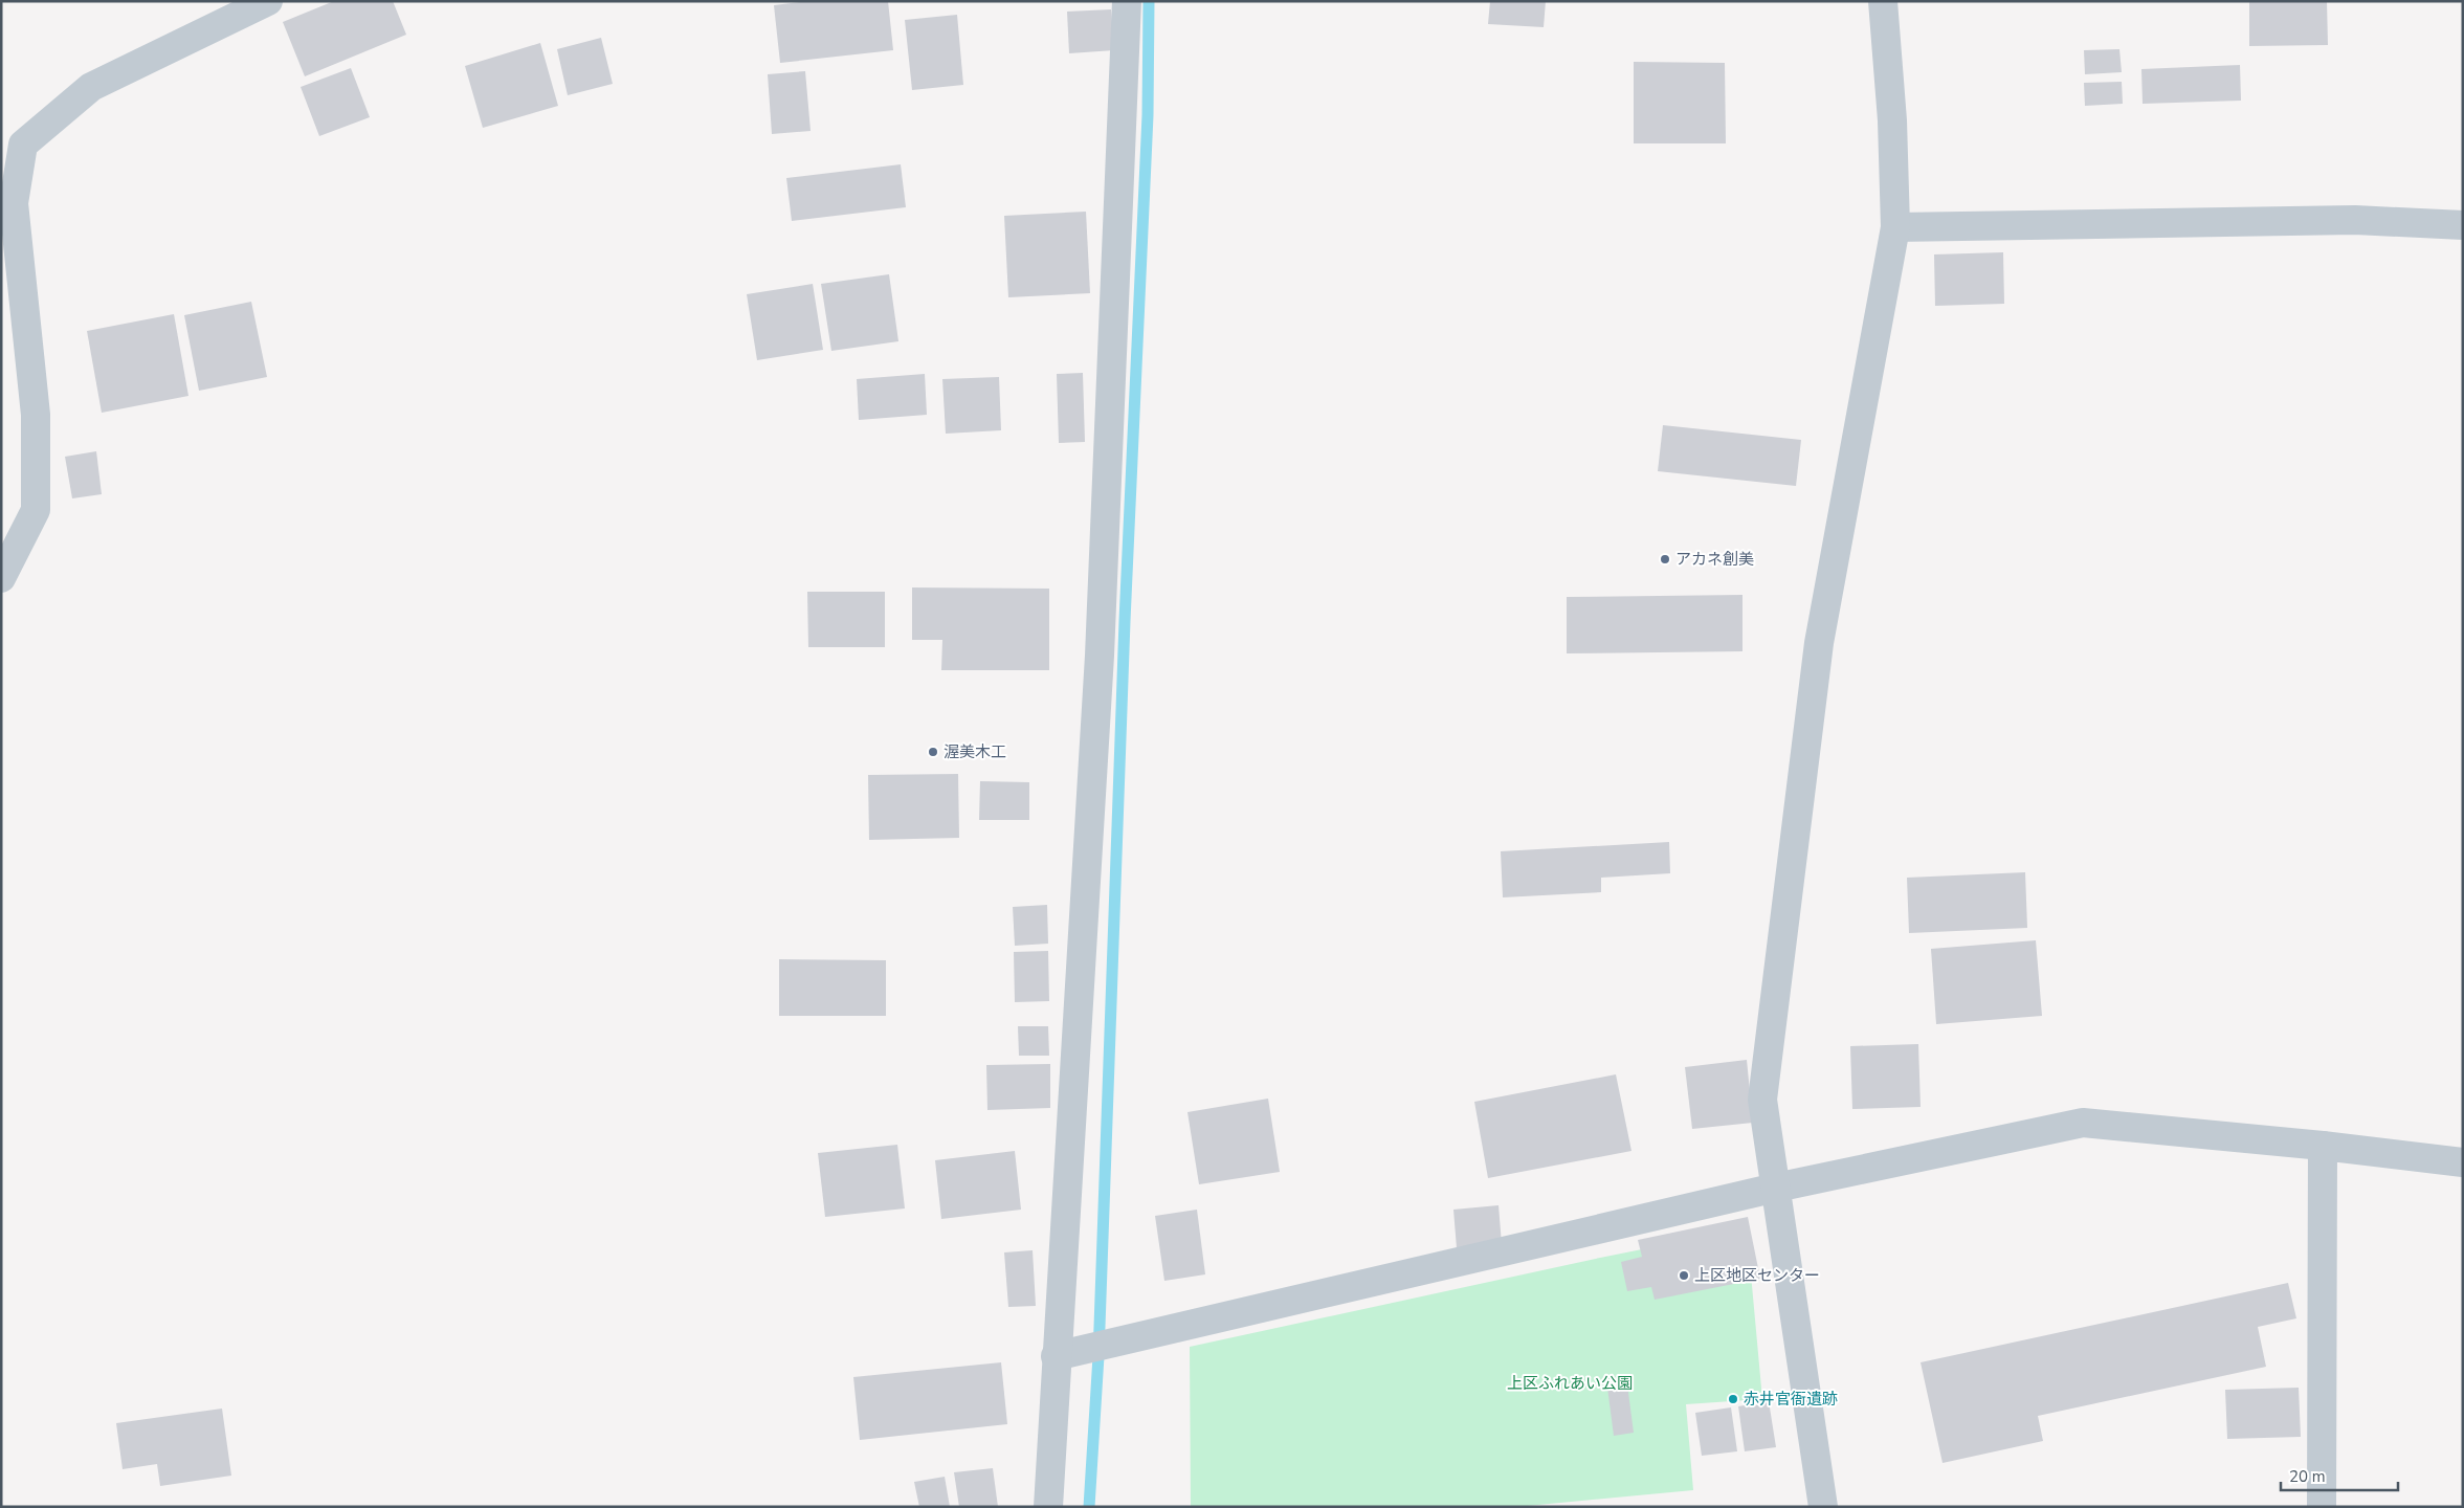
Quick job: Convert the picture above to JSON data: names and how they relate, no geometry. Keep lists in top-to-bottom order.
{
  "parks": ["上区ふれあい公園"],
  "places": [
    "アカネ創美",
    "渥美木工",
    "上区地区センター",
    "赤井官衙遺跡"
  ],
  "scale_bar": "20 m"
}
